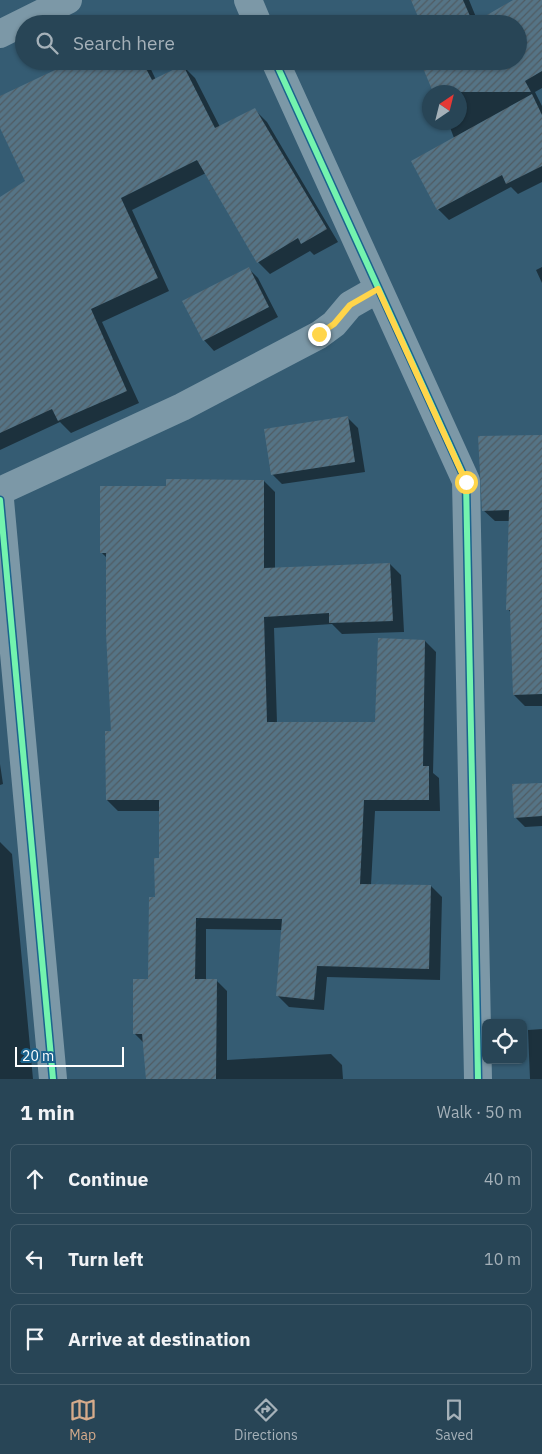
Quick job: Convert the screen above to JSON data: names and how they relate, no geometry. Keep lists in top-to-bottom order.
{
  "scale_bar": "20 m",
  "north": "top right",
  "page": {
    "search": "Search here",
    "scale": "20 m",
    "heading": ["1 min", "Walk · 50 m"],
    "list": [
      ["Continue", "40 m"],
      ["Turn left", "10 m"],
      "Arrive at destination"
    ],
    "nav": ["Map", "Directions", "Saved"]
  }
}
